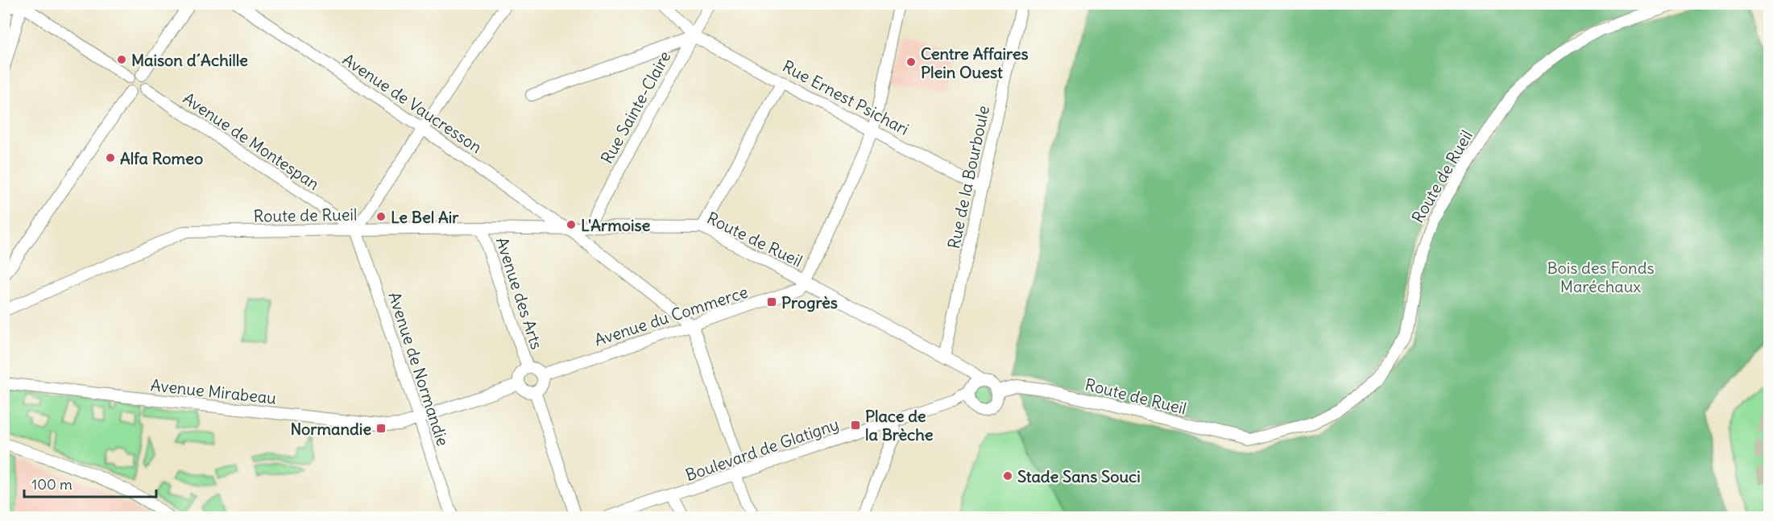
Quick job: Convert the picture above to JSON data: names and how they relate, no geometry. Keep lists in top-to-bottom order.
{
  "streets": {
    "street": [
      "Rue Ernest Psichari",
      "Avenue de Vaucresson",
      "Rue Sainte-Claire",
      "Avenue de Montespan",
      "Route de Rueil",
      "Rue de la Bourboule",
      "Avenue des Arts",
      "Avenue du Commerce",
      "Avenue de Normandie",
      "Avenue Mirabeau",
      "Boulevard de Glatigny"
    ]
  },
  "crossings": [
    ["Rue Ernest Psichari", "Rue Sainte-Claire"],
    ["Rue Ernest Psichari", "Rue de la Bourboule"],
    ["Avenue de Vaucresson", "Rue Sainte-Claire"],
    ["Avenue de Vaucresson", "Route de Rueil"],
    ["Avenue de Vaucresson", "Avenue du Commerce"],
    ["Rue Sainte-Claire", "Route de Rueil"],
    ["Avenue de Montespan", "Route de Rueil"],
    ["Avenue de Montespan", "Avenue de Normandie"],
    ["Route de Rueil", "Rue de la Bourboule"],
    ["Route de Rueil", "Avenue des Arts"],
    ["Route de Rueil", "Avenue du Commerce"],
    ["Route de Rueil", "Avenue de Normandie"],
    ["Route de Rueil", "Boulevard de Glatigny"],
    ["Avenue des Arts", "Avenue du Commerce"],
    ["Avenue de Normandie", "Avenue Mirabeau"]
  ],
  "parks": ["Bois des Fonds Maréchaux"],
  "places": {
    "other": [
      "Maison d´Achille",
      "Centre Affaires Plein Ouest",
      "Alfa Romeo",
      "Le Bel Air",
      "L'Armoise",
      "Stade Sans Souci"
    ],
    "transit": ["Progrès", "Place de la Brèche", "Normandie"]
  },
  "scale_bar": "100 m"
}
